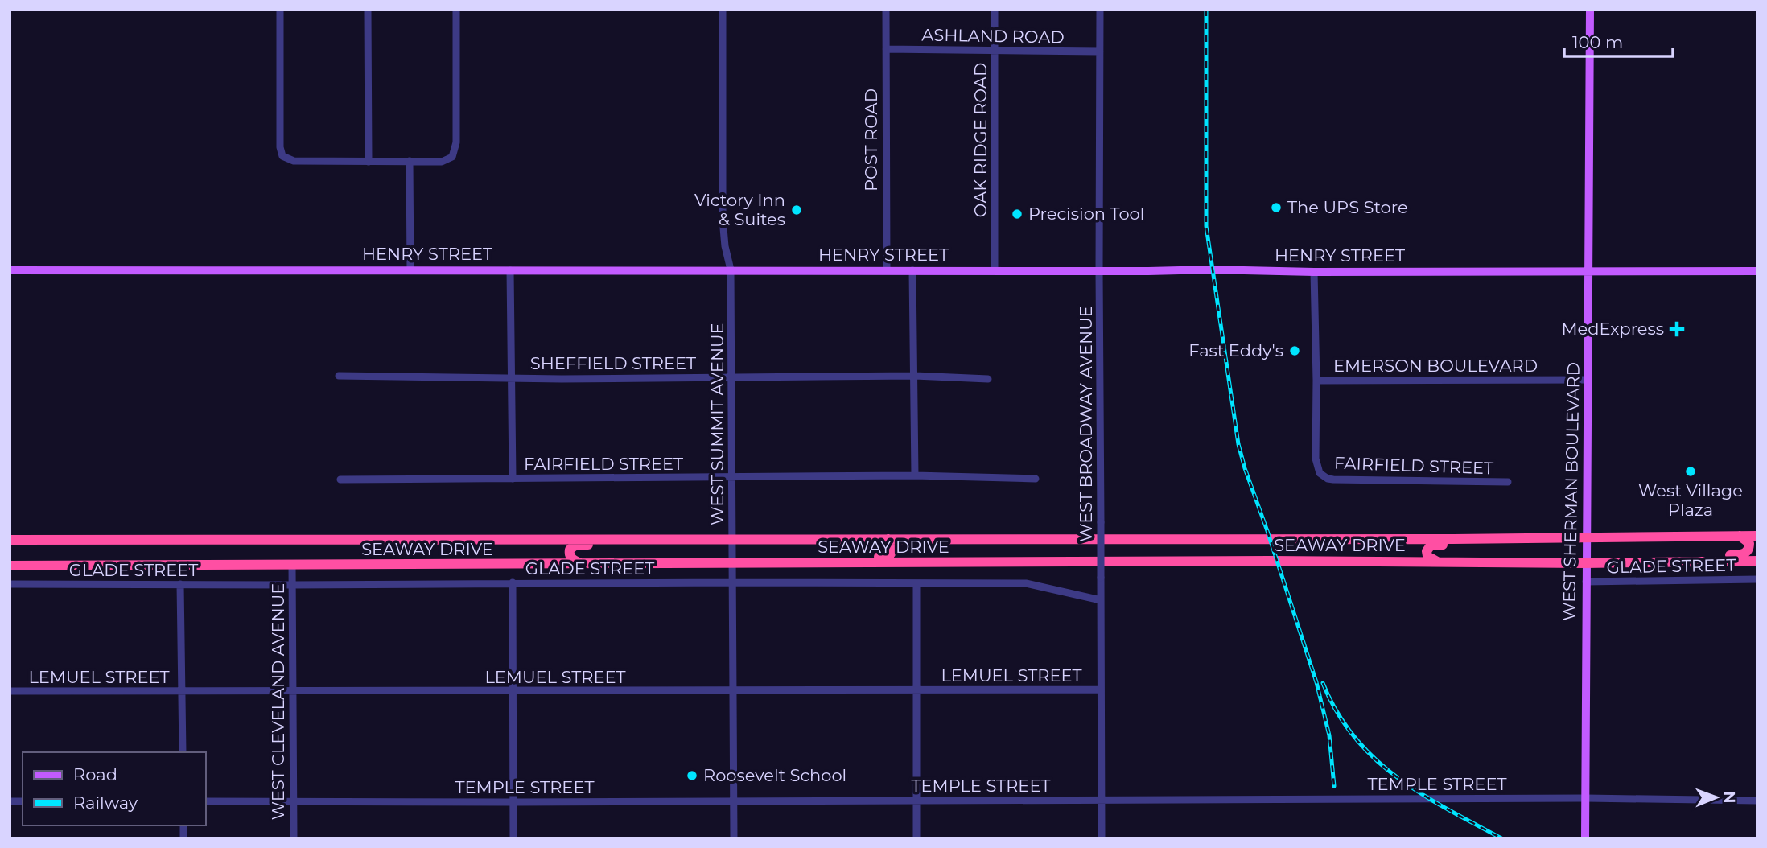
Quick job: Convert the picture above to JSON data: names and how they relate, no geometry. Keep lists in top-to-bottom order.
{
  "streets": {
    "highway": ["SEAWAY DRIVE"],
    "main road": ["HENRY STREET", "WEST SHERMAN BOULEVARD"],
    "street": [
      "ASHLAND ROAD",
      "POST ROAD",
      "OAK RIDGE ROAD",
      "SHEFFIELD STREET",
      "EMERSON BOULEVARD",
      "WEST SUMMIT AVENUE",
      "WEST BROADWAY AVENUE",
      "FAIRFIELD STREET",
      "GLADE STREET",
      "LEMUEL STREET",
      "WEST CLEVELAND AVENUE",
      "TEMPLE STREET"
    ]
  },
  "crossings": [
    ["ASHLAND ROAD", "POST ROAD"],
    ["ASHLAND ROAD", "OAK RIDGE ROAD"],
    ["ASHLAND ROAD", "WEST BROADWAY AVENUE"],
    ["POST ROAD", "HENRY STREET"],
    ["OAK RIDGE ROAD", "HENRY STREET"],
    ["HENRY STREET", "WEST SUMMIT AVENUE"],
    ["HENRY STREET", "WEST BROADWAY AVENUE"],
    ["HENRY STREET", "WEST SHERMAN BOULEVARD"],
    ["SHEFFIELD STREET", "WEST SUMMIT AVENUE"],
    ["EMERSON BOULEVARD", "FAIRFIELD STREET"],
    ["EMERSON BOULEVARD", "WEST SHERMAN BOULEVARD"],
    ["WEST SUMMIT AVENUE", "FAIRFIELD STREET"],
    ["WEST SUMMIT AVENUE", "SEAWAY DRIVE"],
    ["WEST SUMMIT AVENUE", "GLADE STREET"],
    ["WEST SUMMIT AVENUE", "LEMUEL STREET"],
    ["WEST SUMMIT AVENUE", "TEMPLE STREET"],
    ["WEST BROADWAY AVENUE", "GLADE STREET"],
    ["WEST BROADWAY AVENUE", "LEMUEL STREET"],
    ["WEST BROADWAY AVENUE", "TEMPLE STREET"],
    ["WEST SHERMAN BOULEVARD", "SEAWAY DRIVE"],
    ["WEST SHERMAN BOULEVARD", "GLADE STREET"],
    ["WEST SHERMAN BOULEVARD", "TEMPLE STREET"],
    ["SEAWAY DRIVE", "WEST CLEVELAND AVENUE"],
    ["GLADE STREET", "WEST CLEVELAND AVENUE"],
    ["LEMUEL STREET", "WEST CLEVELAND AVENUE"],
    ["WEST CLEVELAND AVENUE", "TEMPLE STREET"]
  ],
  "places": {
    "other": [
      "The UPS Store",
      "Victory Inn & Suites",
      "Precision Tool",
      "Fast Eddy's",
      "West Village Plaza",
      "Roosevelt School"
    ],
    "health": ["MedExpress"]
  },
  "legend": ["Road", "Railway"],
  "scale_bar": "100 m",
  "north": "right"
}
